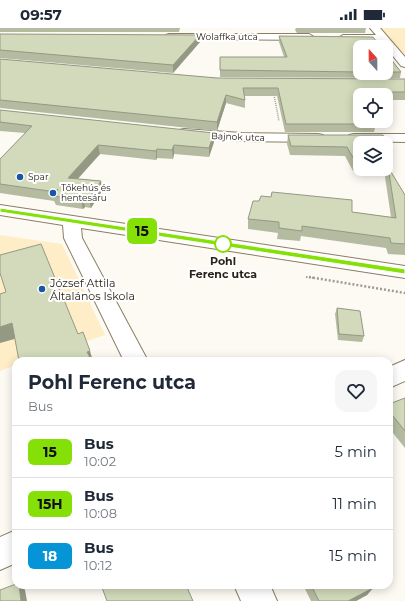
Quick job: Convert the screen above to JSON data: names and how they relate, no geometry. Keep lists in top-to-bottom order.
{
  "streets": {
    "street": ["Wolaffka utca", "Bajnok utca"]
  },
  "places": [
    "Spar",
    "Tőkehús és hentesáru",
    "Pohl Ferenc utca",
    "József Attila Általános Iskola"
  ],
  "lines": ["bus line 15"],
  "north": "top",
  "page": {
    "status": "09:57",
    "on_map": "15",
    "heading": ["Pohl Ferenc utca", "Bus"],
    "list": [
      {
        "mark": "15",
        "name": "Bus",
        "note": "10:02",
        "value": "5 min"
      },
      {
        "mark": "15H",
        "name": "Bus",
        "note": "10:08",
        "value": "11 min"
      },
      {
        "mark": "18",
        "name": "Bus",
        "note": "10:12",
        "value": "15 min"
      }
    ]
  }
}
